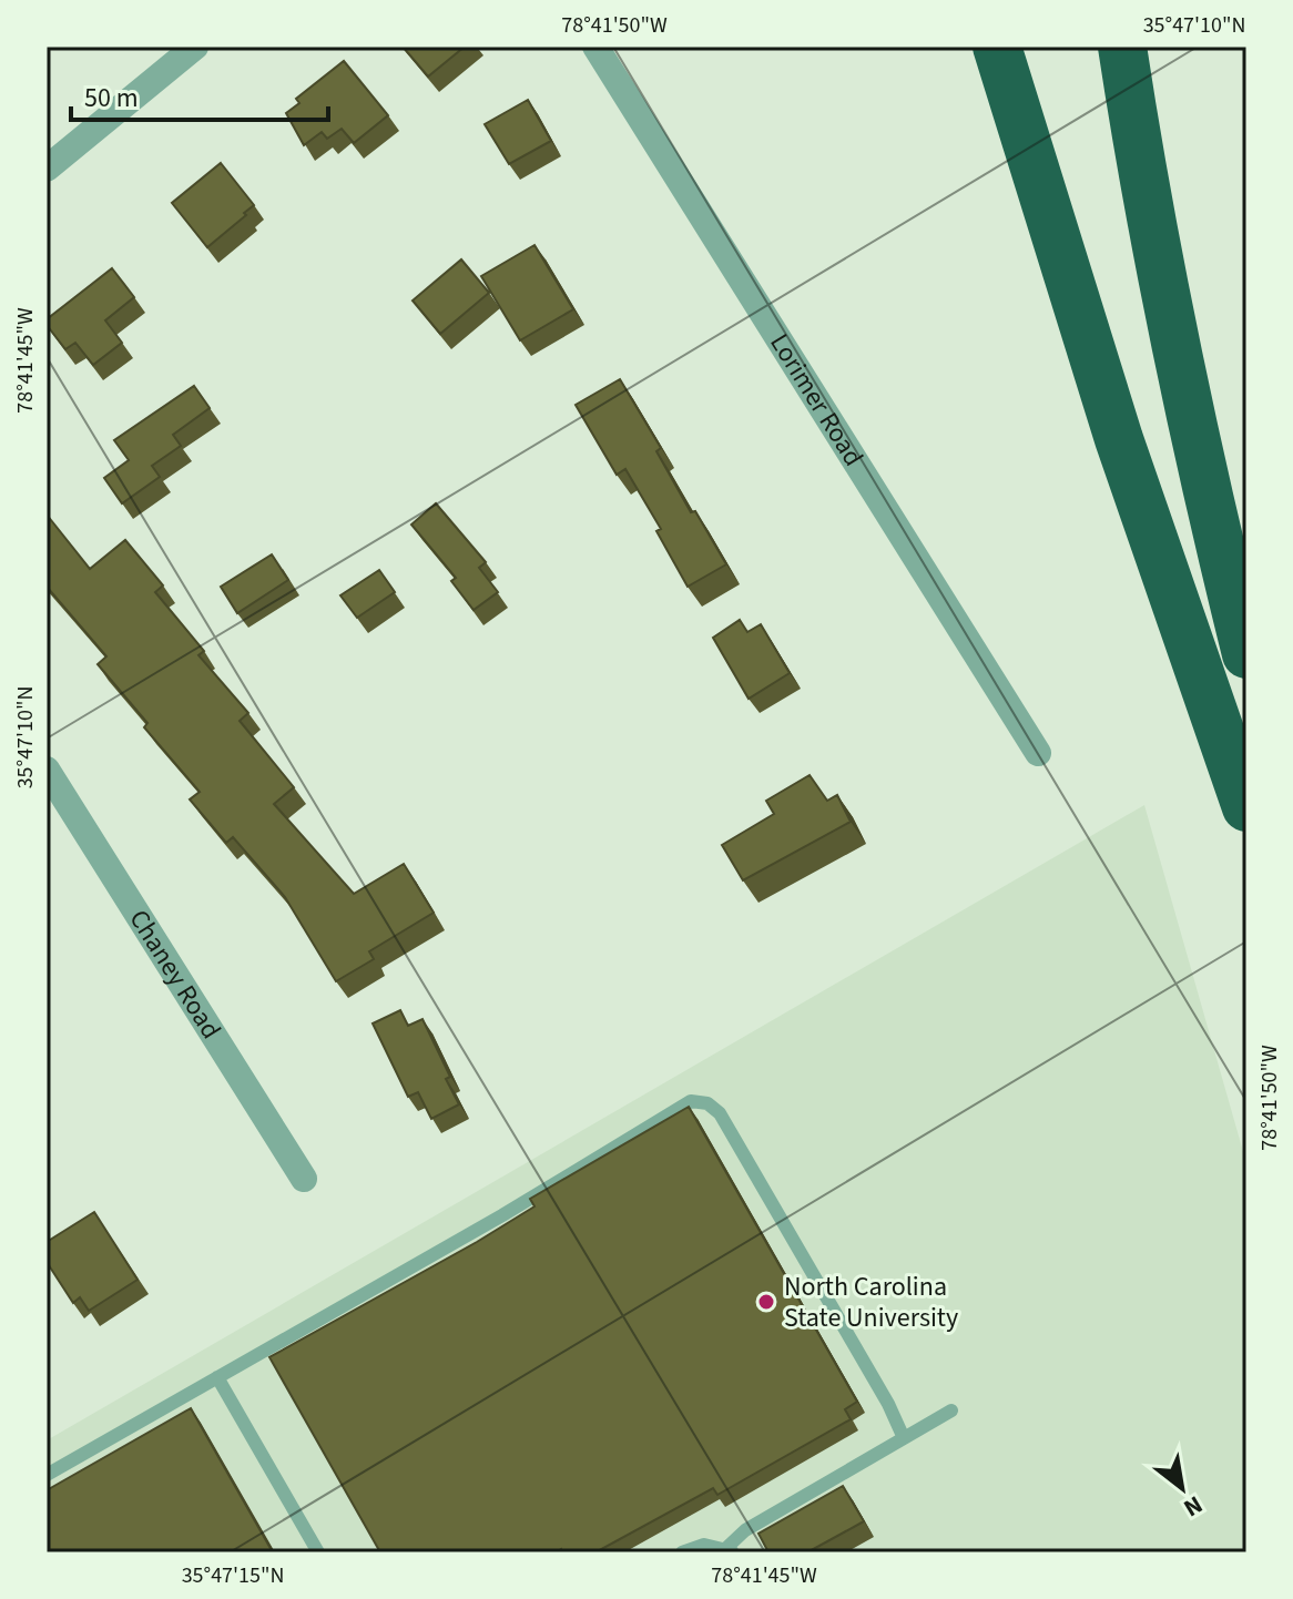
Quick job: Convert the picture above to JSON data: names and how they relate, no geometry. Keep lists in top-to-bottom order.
{
  "streets": {
    "street": ["Lorimer Road", "Chaney Road"]
  },
  "places": ["North Carolina State University"],
  "scale_bar": "50 m",
  "north": "bottom right",
  "coordinates": [
    "78°41'50\"W",
    "35°47'10\"N",
    "78°41'45\"W",
    "35°47'15\"N"
  ]
}
